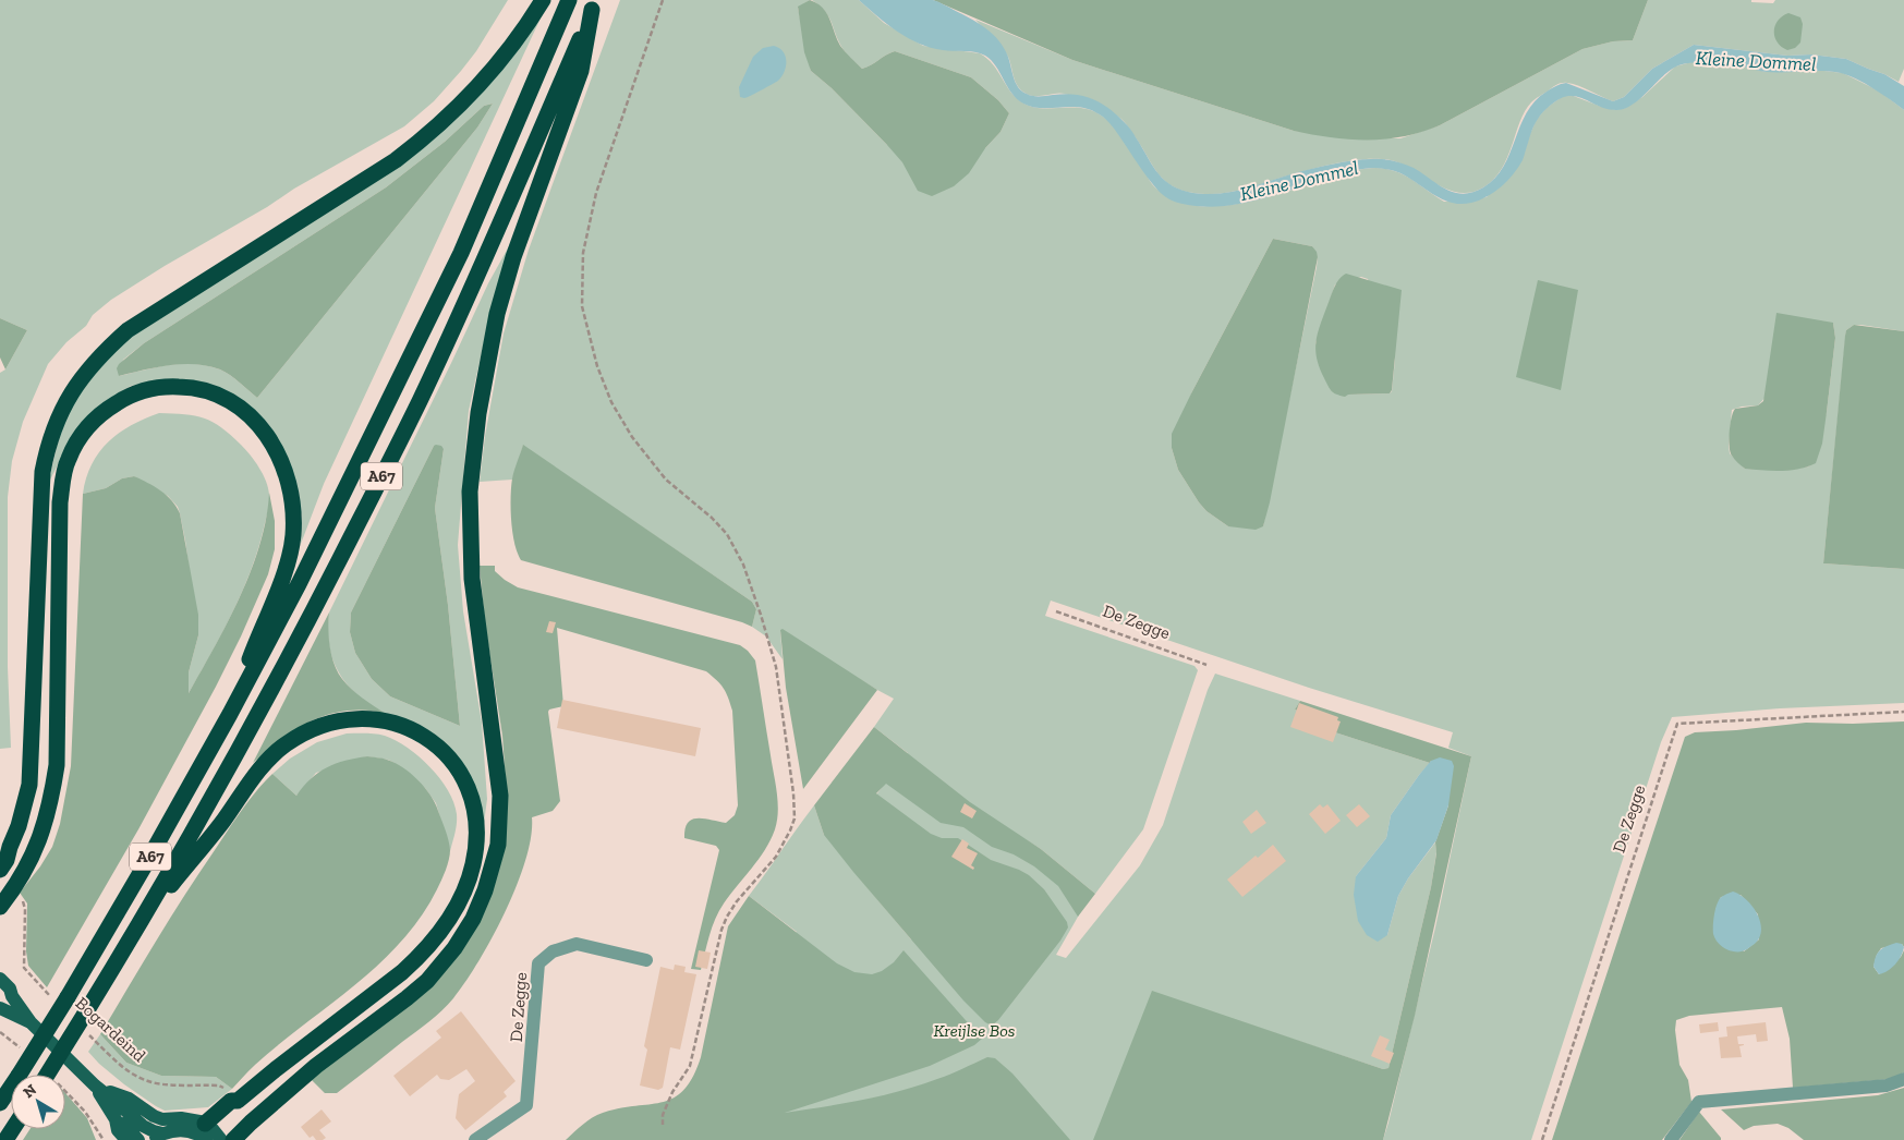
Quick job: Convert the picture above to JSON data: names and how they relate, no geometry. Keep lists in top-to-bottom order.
{
  "streets": {
    "highway": ["A67"],
    "lane": ["De Zegge"],
    "path": ["Bogardeind"]
  },
  "crossings": [
    ["A67", "Bogardeind"]
  ],
  "water": ["Kleine Dommel"],
  "parks": ["Kreijlse Bos"],
  "north": "top left"
}
